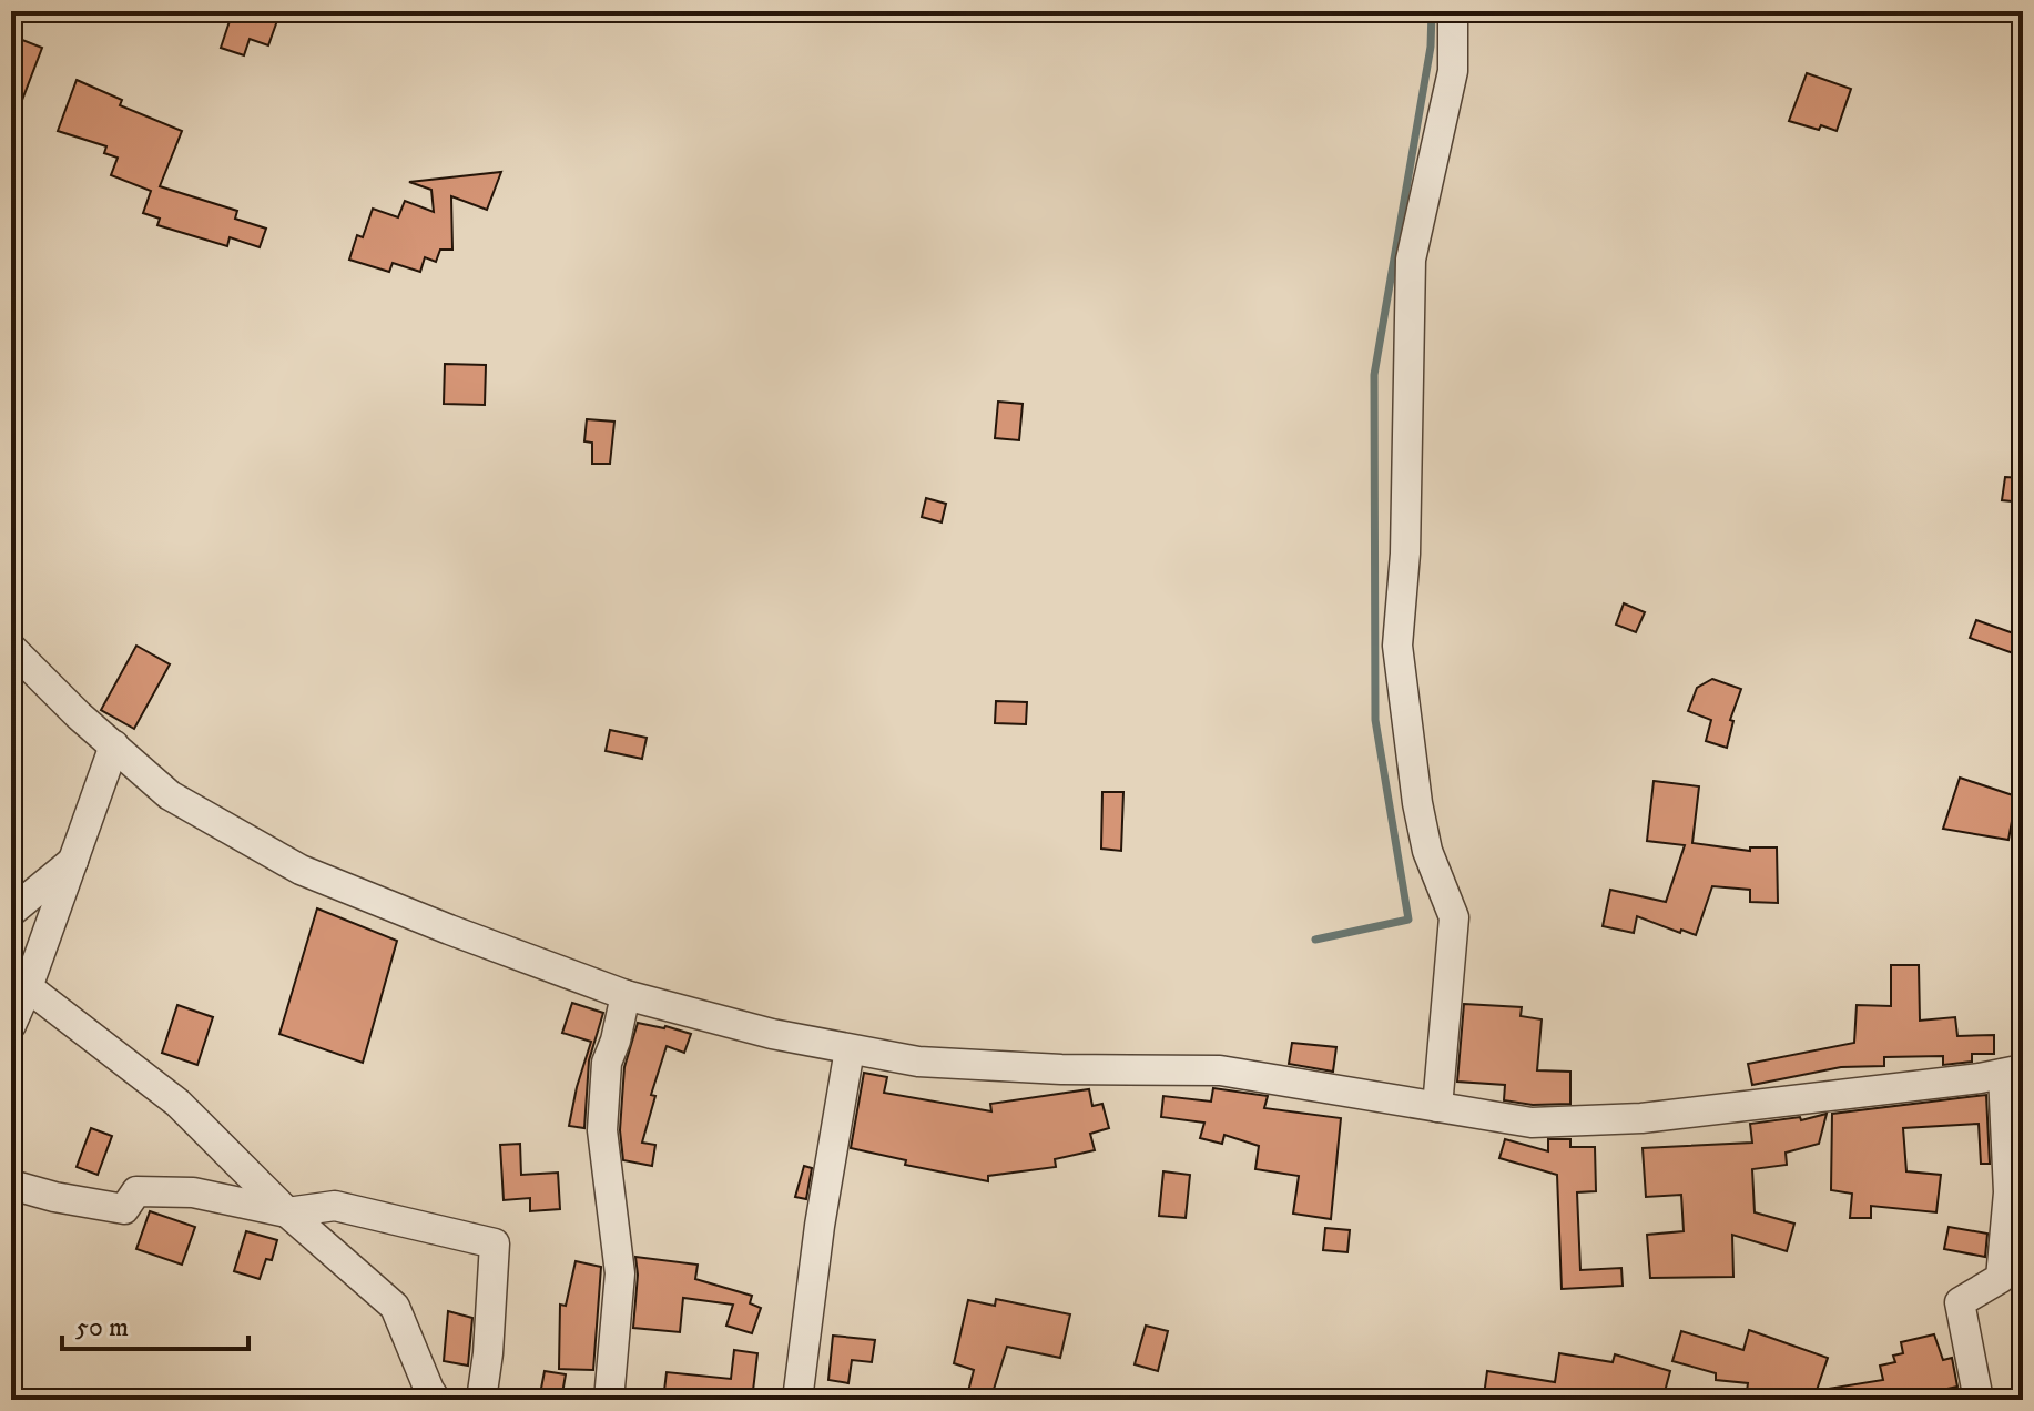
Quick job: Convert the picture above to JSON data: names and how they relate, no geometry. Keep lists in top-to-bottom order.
{
  "scale_bar": "50 m"
}
